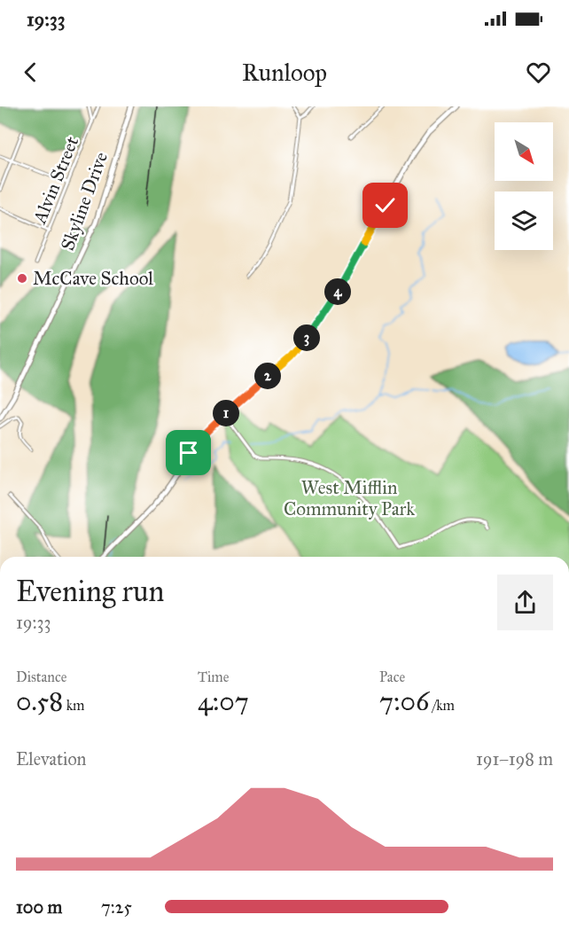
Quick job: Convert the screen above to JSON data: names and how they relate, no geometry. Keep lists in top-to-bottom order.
{
  "streets": {
    "street": ["Alvin Street", "Skyline Drive"]
  },
  "parks": ["West Mifflin Community Park"],
  "places": ["McCave School"],
  "north": "bottom right",
  "page": {
    "status": "19:33",
    "header": "Runloop",
    "pins": [
      "4",
      "3",
      "2",
      "1"
    ],
    "heading": ["Evening run", "19:33"],
    "stats": [
      ["Distance", "0.58 km"],
      ["Time", "4:07"],
      ["Pace", "7:06 /km"]
    ],
    "chart": ["Elevation", "191–198 m"],
    "list": [
      {
        "name": "100 m",
        "note": "7:25"
      }
    ]
  }
}
